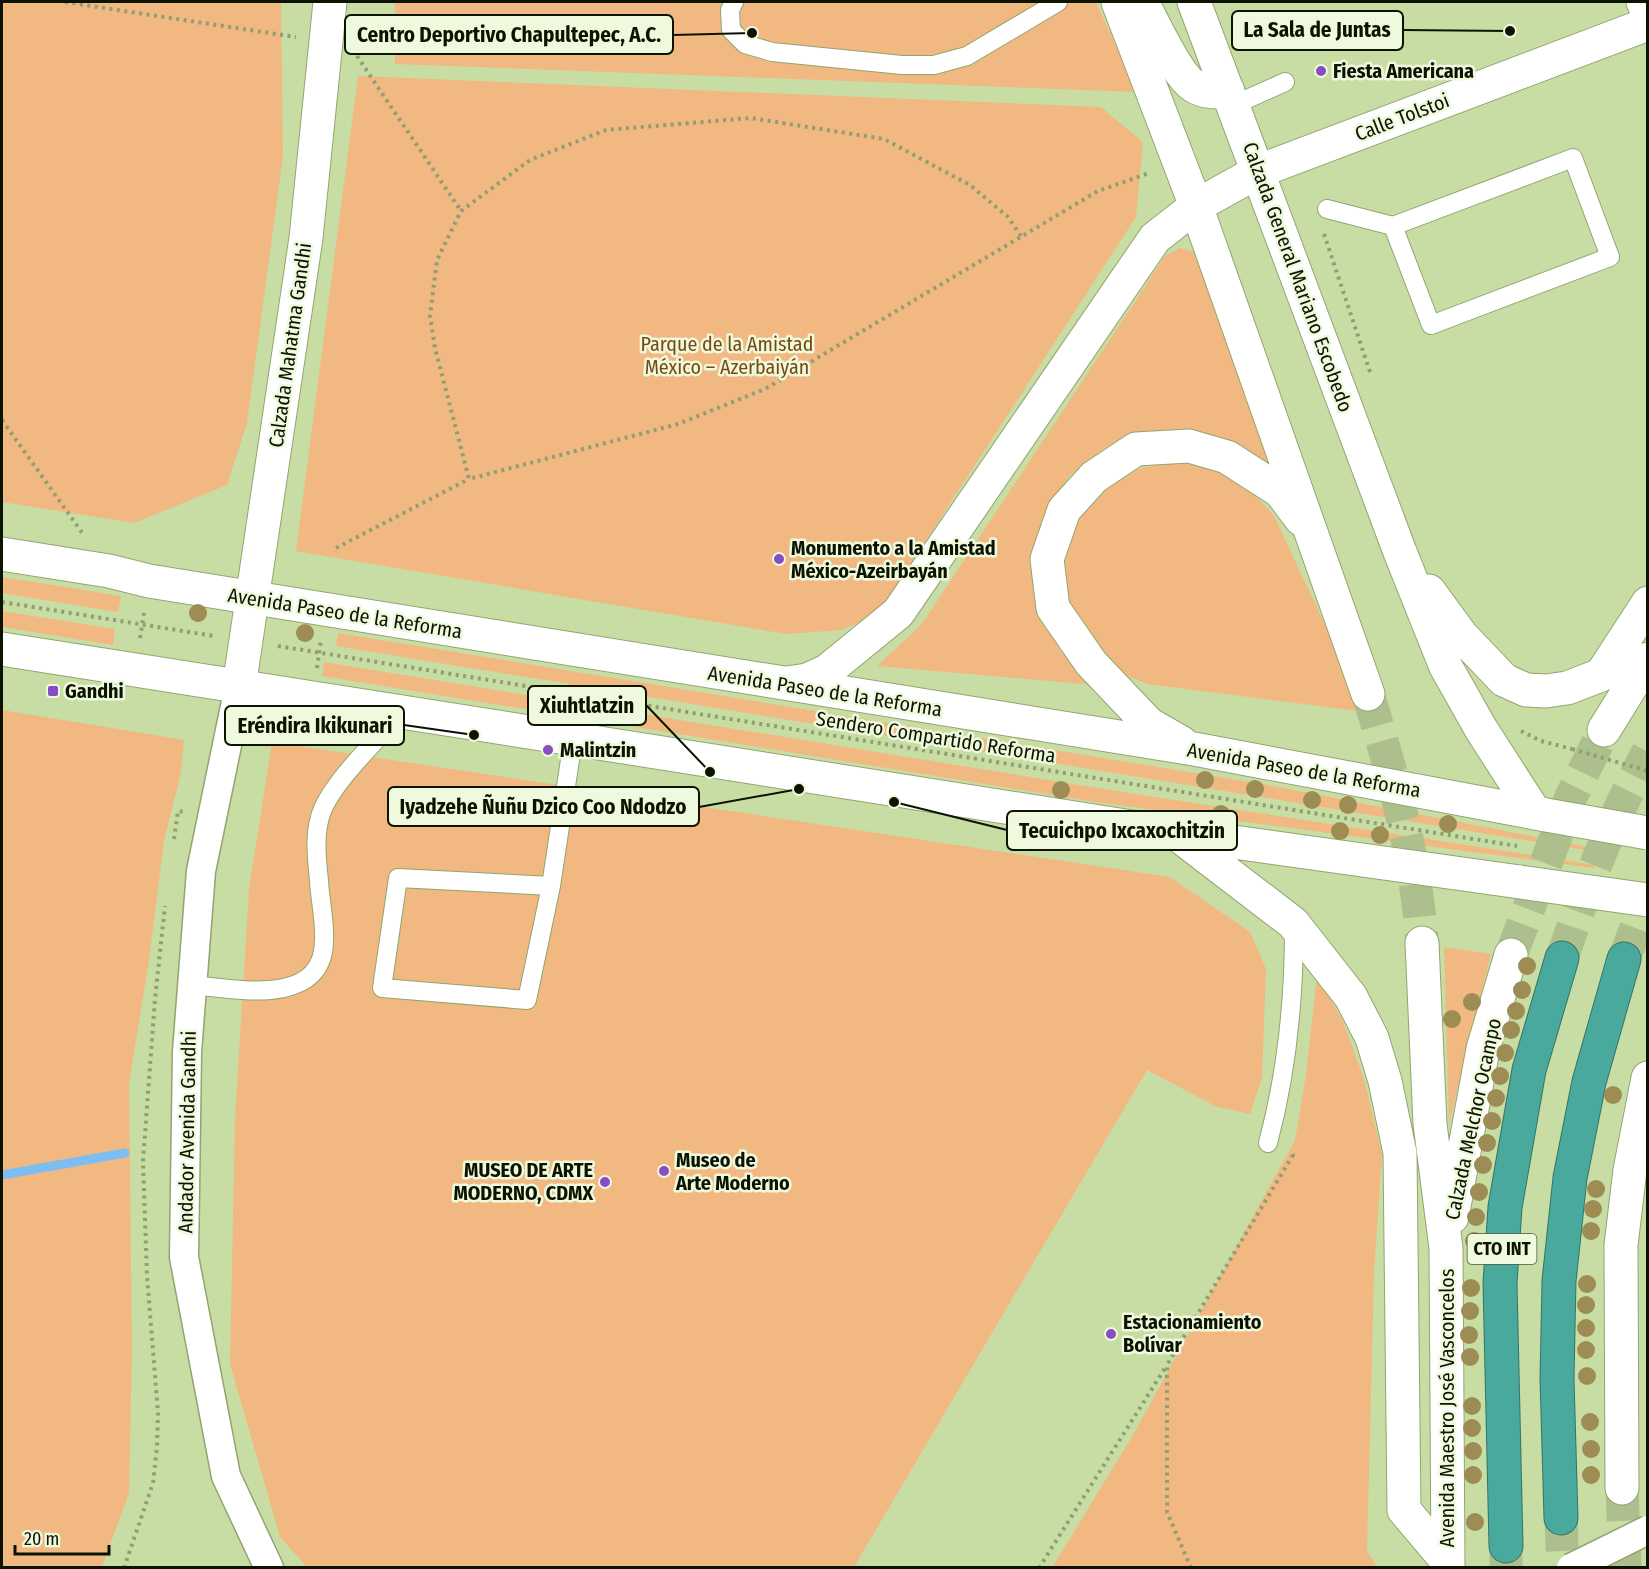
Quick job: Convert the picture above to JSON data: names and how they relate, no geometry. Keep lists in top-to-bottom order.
{
  "streets": {
    "highway": ["CTO INT"],
    "main road": [
      "Calle Tolstoi",
      "Calzada General Mariano Escobedo",
      "Calzada Mahatma Gandhi",
      "Avenida Paseo de la Reforma",
      "Calzada Melchor Ocampo",
      "Avenida Maestro José Vasconcelos"
    ],
    "street": ["Andador Avenida Gandhi"],
    "path": ["Sendero Compartido Reforma"]
  },
  "crossings": [
    ["Calle Tolstoi", "Calzada General Mariano Escobedo"],
    ["Calle Tolstoi", "Avenida Paseo de la Reforma"],
    ["Calzada Mahatma Gandhi", "Avenida Paseo de la Reforma"],
    ["Calzada Mahatma Gandhi", "Andador Avenida Gandhi"],
    ["Calzada Melchor Ocampo", "Avenida Maestro José Vasconcelos"]
  ],
  "parks": ["Parque de la Amistad México – Azerbaiyán"],
  "places": {
    "other": [
      "La Sala de Juntas",
      "Centro Deportivo Chapultepec, A.C.",
      "Fiesta Americana",
      "Monumento a la Amistad México-Azeirbayán",
      "Eréndira Ikikunari",
      "Malintzin",
      "Xiuhtlatzin",
      "Iyadzehe Ñuñu Dzico Coo Ndodzo",
      "Tecuichpo Ixcaxochitzin",
      "Museo de Arte Moderno",
      "MUSEO DE ARTE MODERNO, CDMX",
      "Estacionamiento Bolívar"
    ],
    "transit": ["Gandhi"]
  },
  "scale_bar": "20 m"
}
